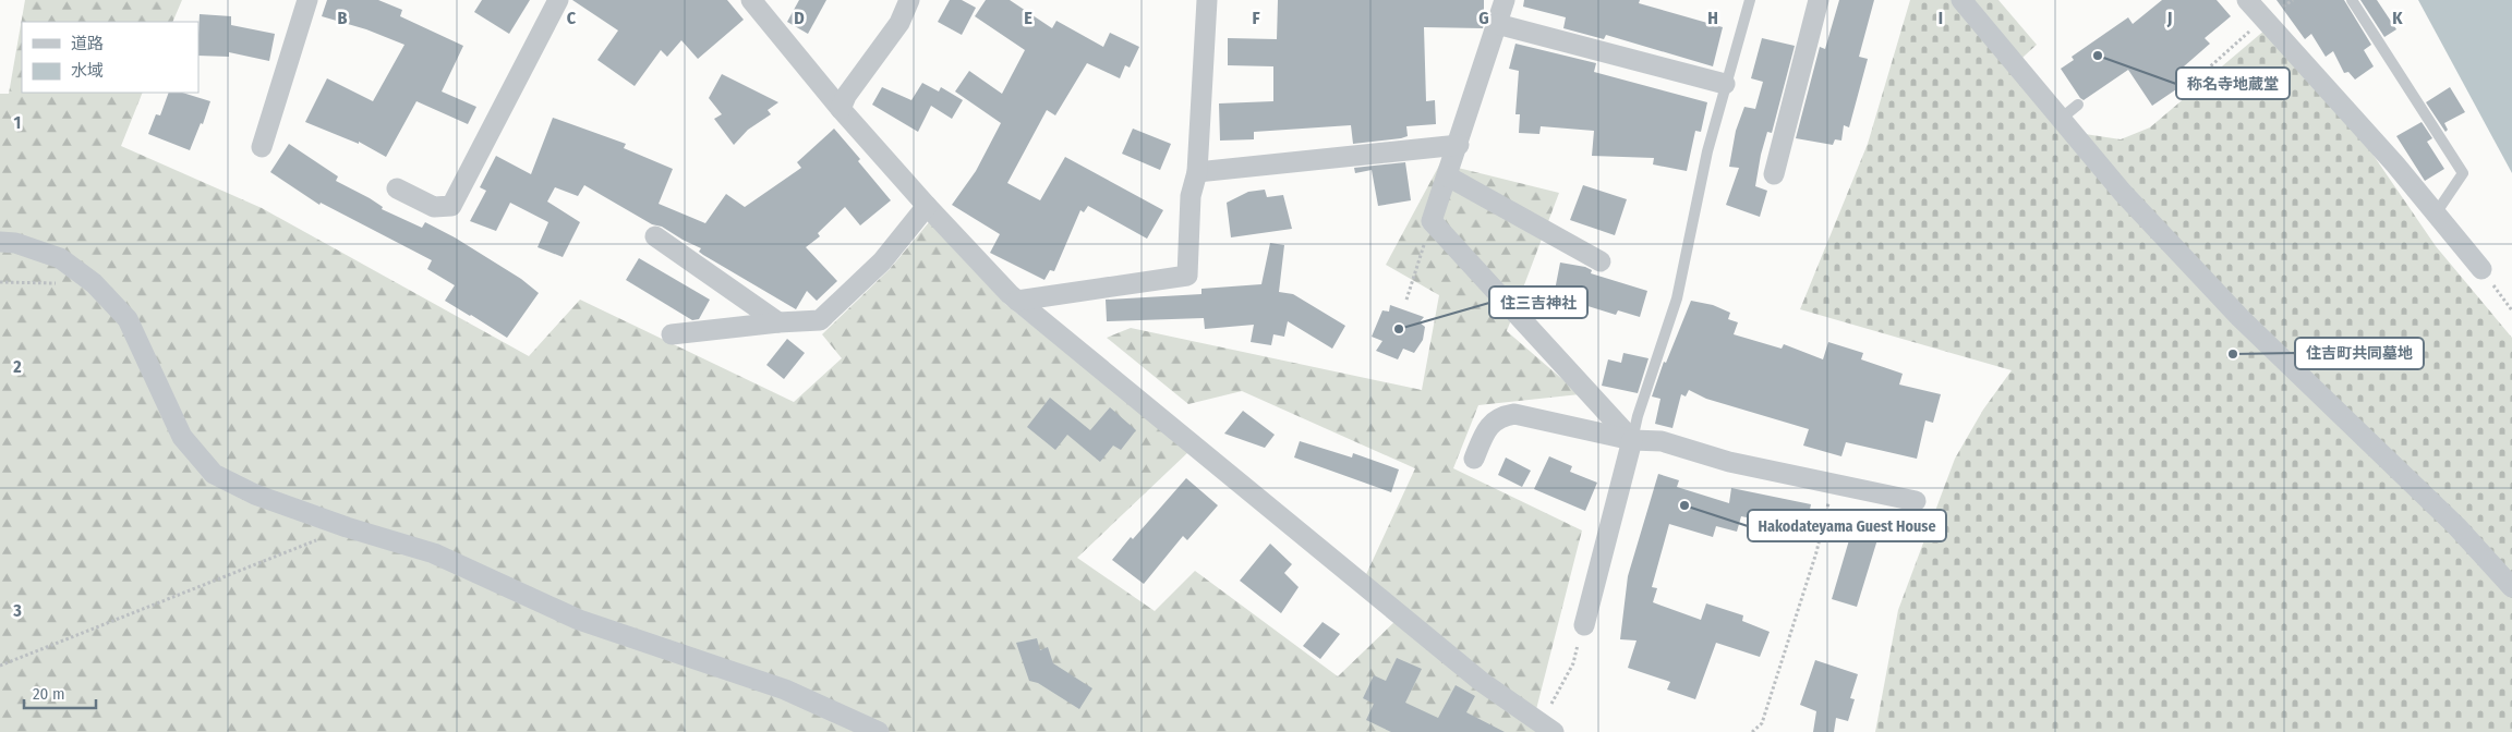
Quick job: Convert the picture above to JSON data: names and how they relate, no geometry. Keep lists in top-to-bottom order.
{
  "places": [
    "称名寺地蔵堂",
    "住三吉神社",
    "住吉町共同墓地",
    "Hakodateyama Guest House"
  ],
  "legend": ["道路", "水域"],
  "scale_bar": "20 m",
  "grid": {
    "columns": [
      "B",
      "C",
      "D",
      "E",
      "F",
      "G",
      "H",
      "I",
      "J",
      "K"
    ],
    "rows": ["1", "2", "3"]
  }
}
